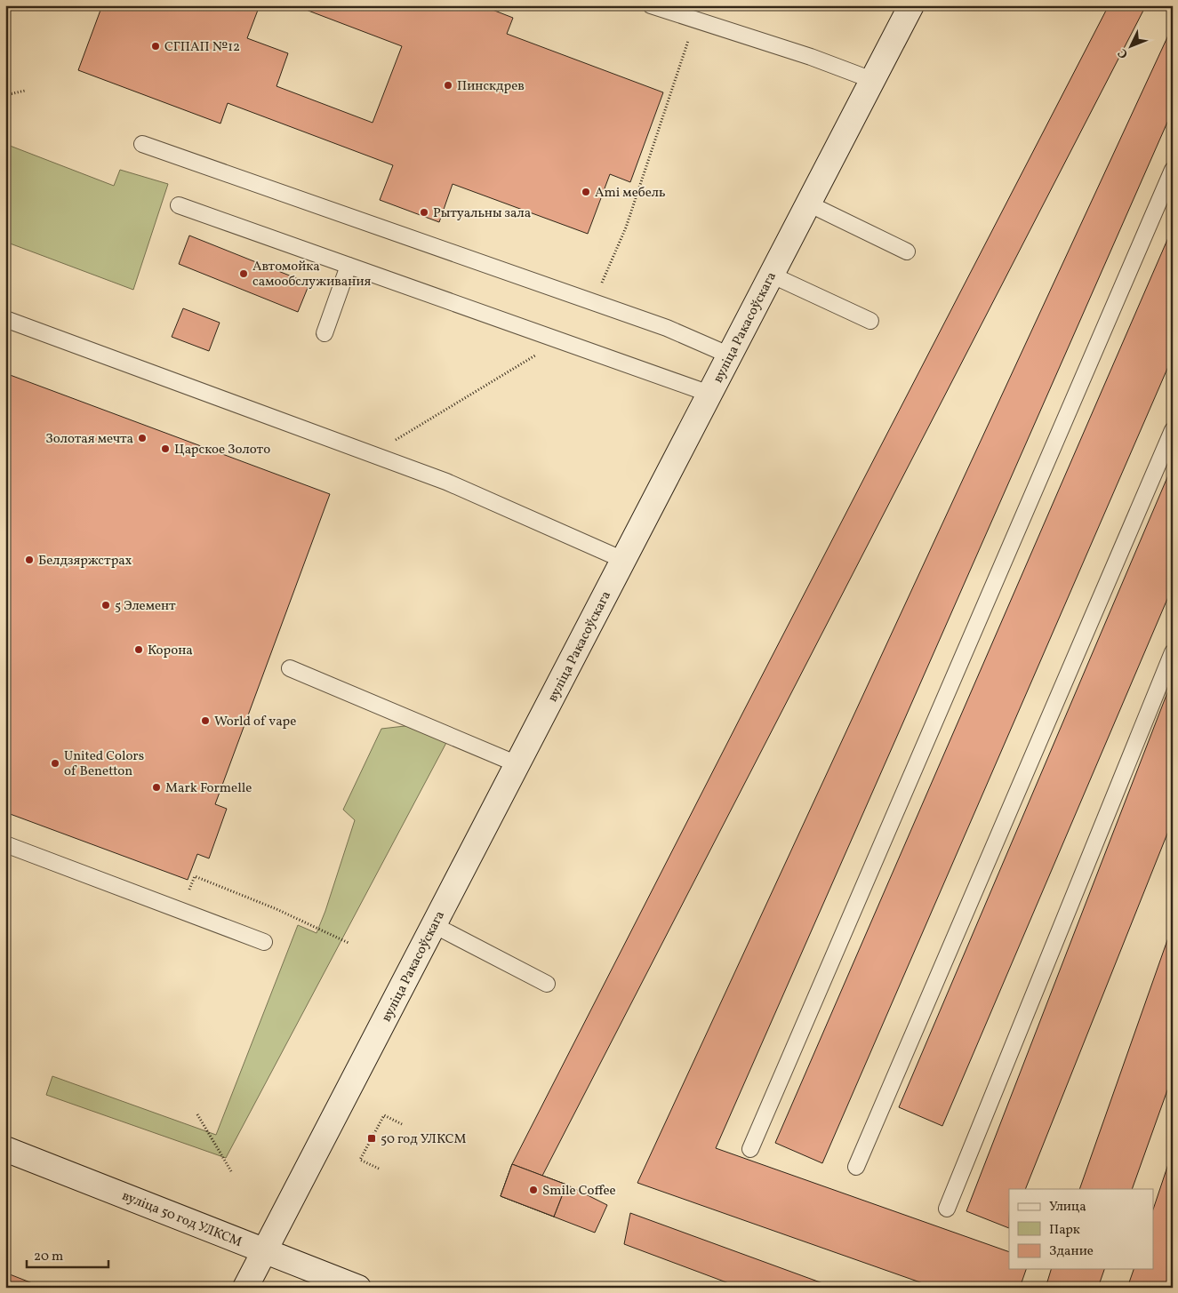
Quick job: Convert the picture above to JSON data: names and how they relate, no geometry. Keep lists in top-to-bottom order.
{
  "streets": {
    "main road": ["вуліца Ракасоўскага", "вуліца 50 год УЛКСМ"]
  },
  "crossings": [
    ["вуліца Ракасоўскага", "вуліца 50 год УЛКСМ"]
  ],
  "places": {
    "other": [
      "СГПАП №12",
      "Пинскдрев",
      "Ami мебель",
      "Рытуальны зала",
      "Автомойка самообслуживания",
      "Золотая мечта",
      "Царское Золото",
      "Белдзяржстрах",
      "5 Элемент",
      "Корона",
      "World of vape",
      "United Colors of Benetton",
      "Mark Formelle",
      "Smile Coffee"
    ],
    "transit": ["50 год УЛКСМ"]
  },
  "legend": ["Улица", "Парк", "Здание"],
  "scale_bar": "20 m",
  "north": "bottom left"
}
